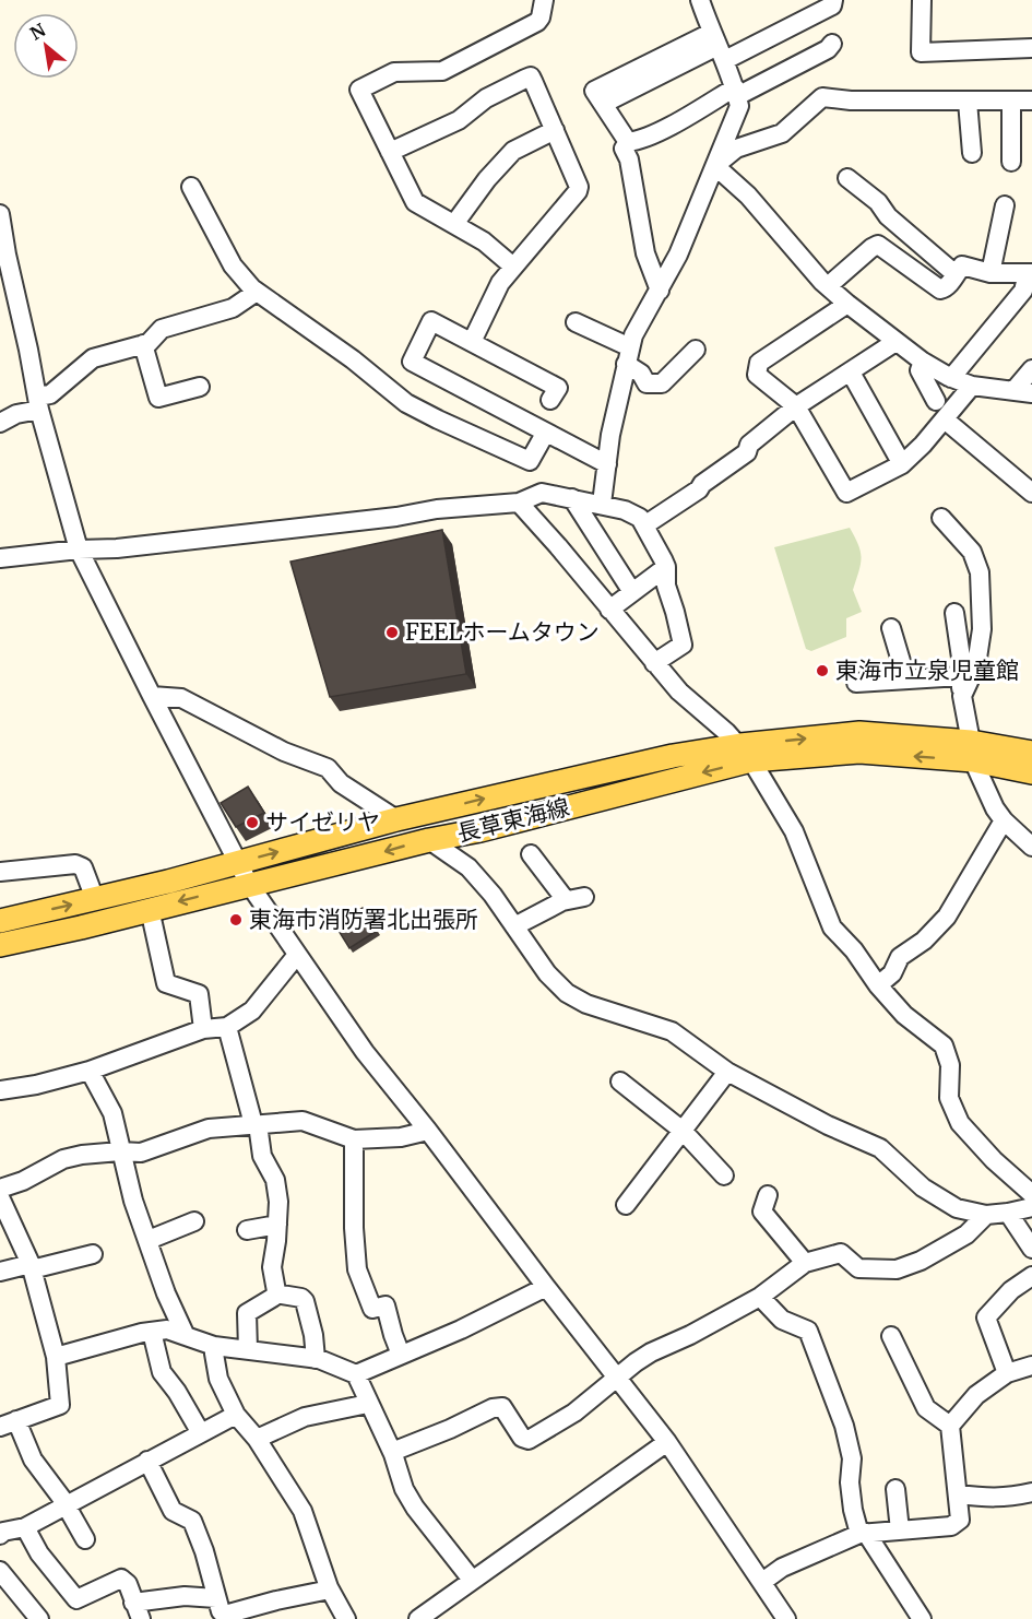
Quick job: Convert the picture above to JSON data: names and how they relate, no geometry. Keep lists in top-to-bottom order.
{
  "streets": {
    "main road": ["長草東海線"]
  },
  "places": [
    "FEELホームタウン",
    "東海市立泉児童館",
    "サイゼリヤ",
    "東海市消防署北出張所"
  ],
  "north": "top left"
}
